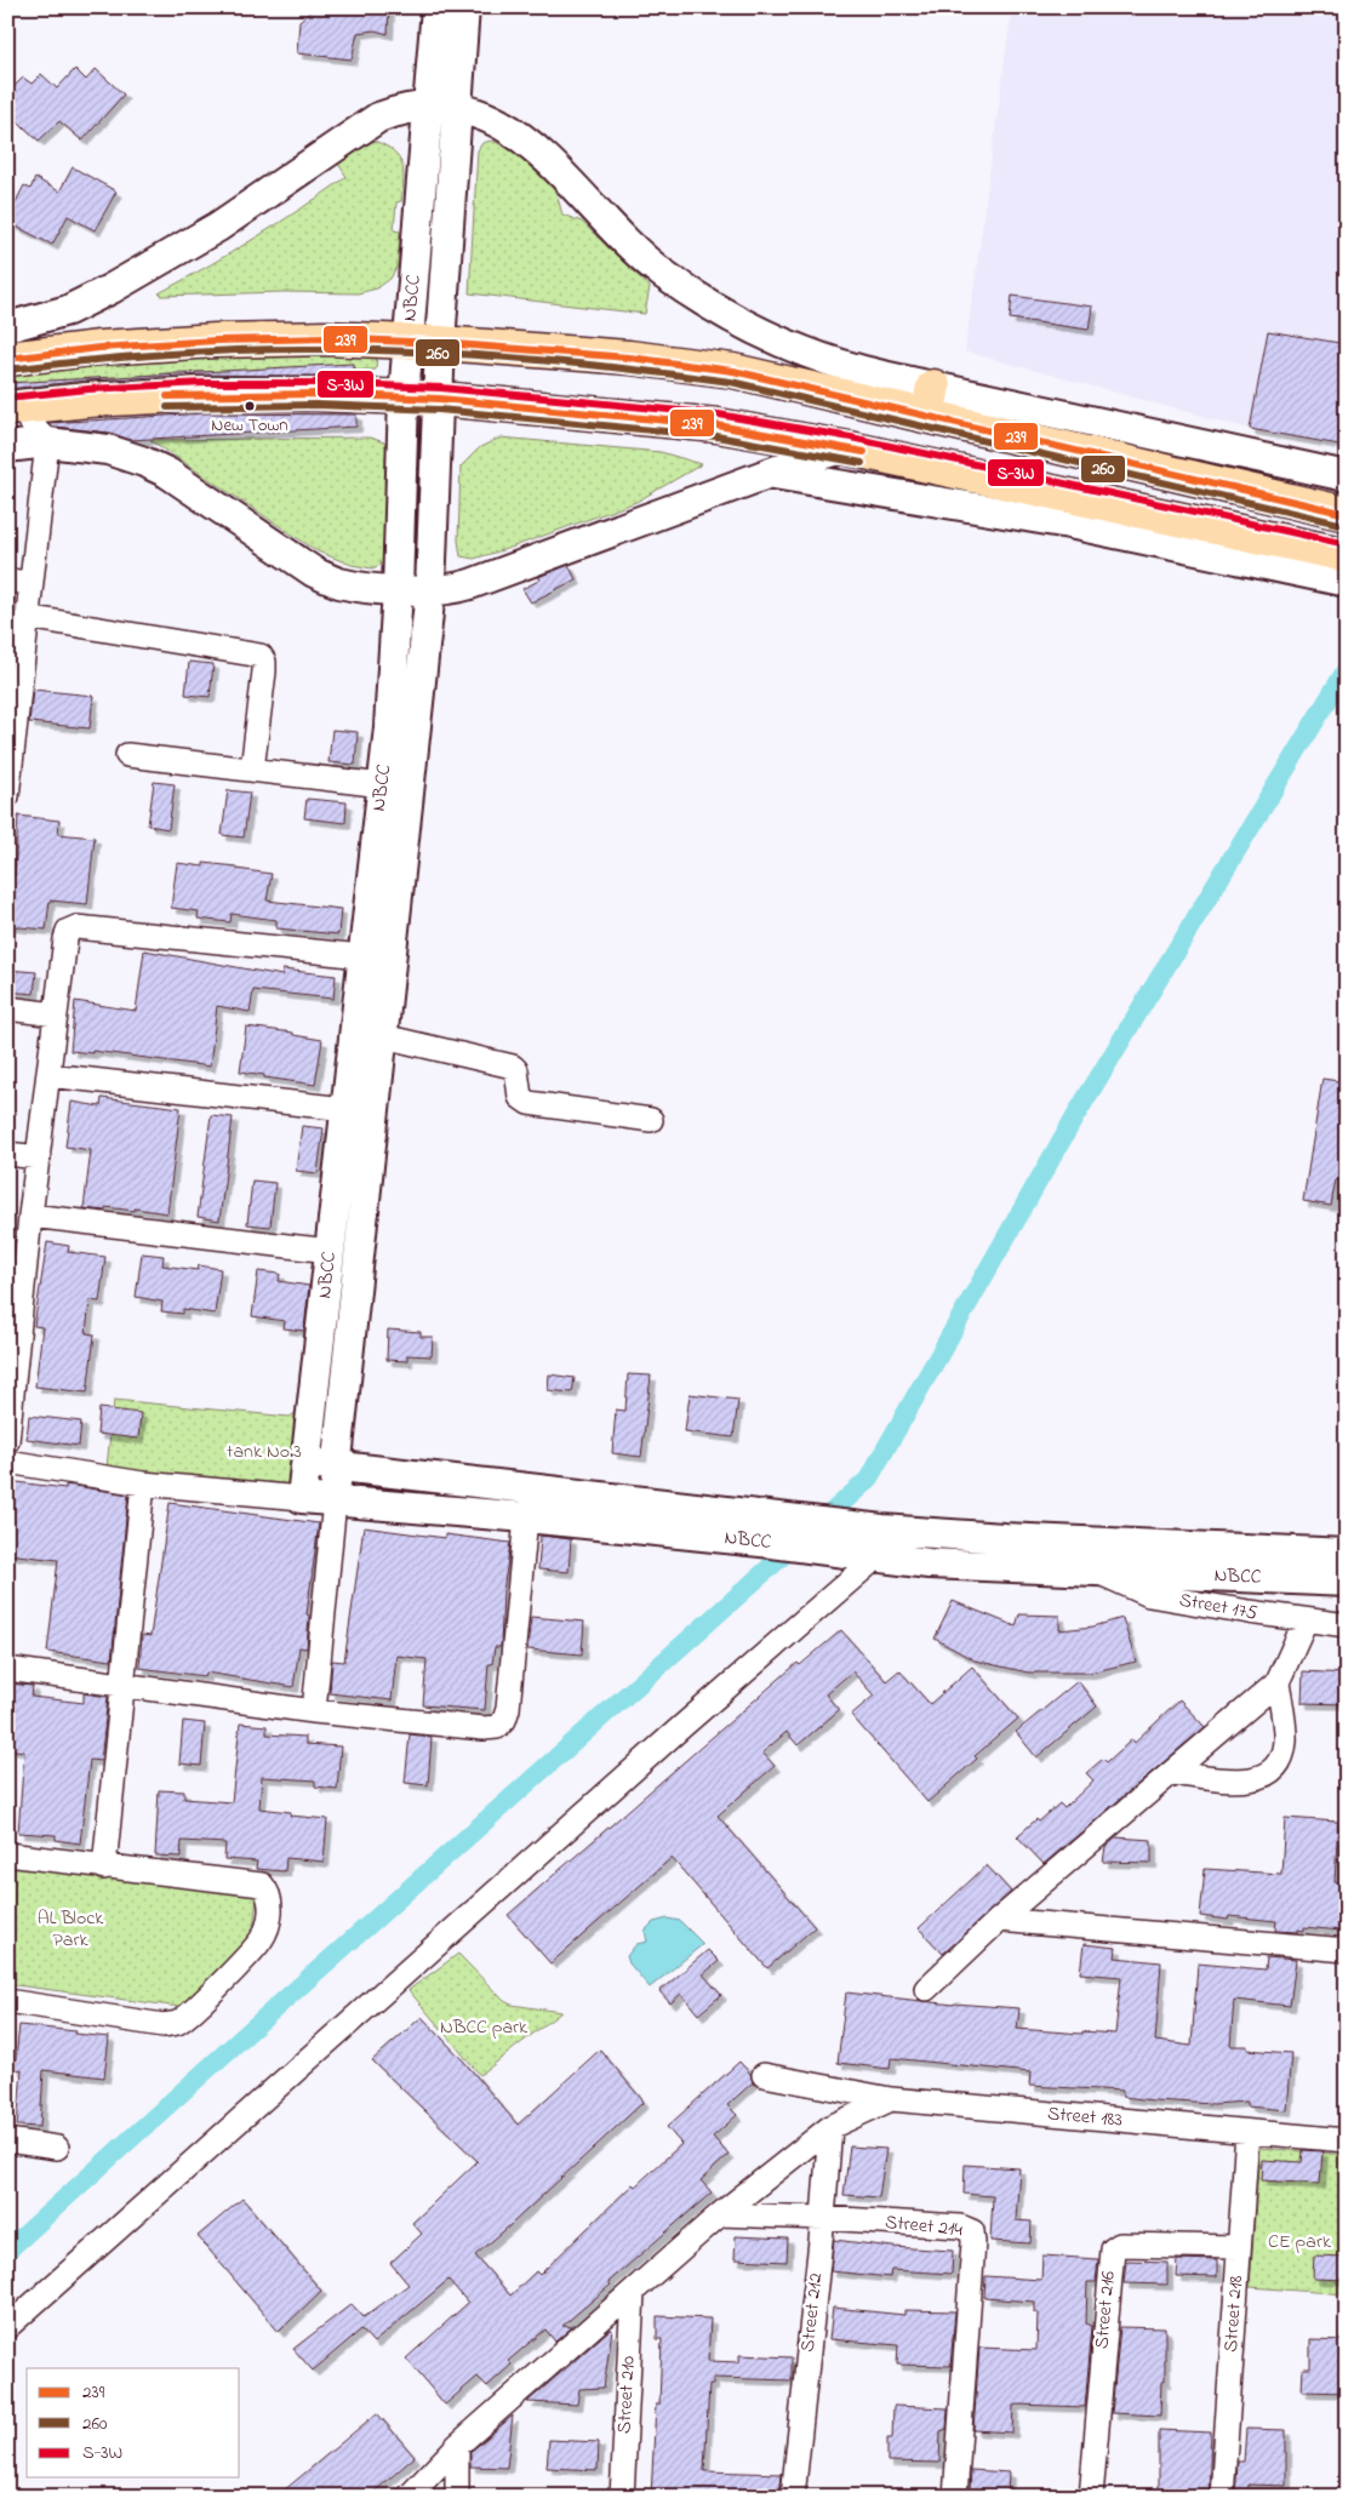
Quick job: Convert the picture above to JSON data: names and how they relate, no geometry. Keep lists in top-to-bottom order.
{
  "streets": {
    "street": [
      "NBCC",
      "Street 175",
      "Street 183",
      "Street 214",
      "Street 216",
      "Street 212",
      "Street 218",
      "Street 210"
    ]
  },
  "crossings": [
    ["NBCC", "Street 175"],
    ["Street 183", "Street 214"],
    ["Street 183", "Street 212"],
    ["Street 183", "Street 218"],
    ["Street 183", "Street 210"],
    ["Street 214", "Street 212"],
    ["Street 216", "Street 218"]
  ],
  "parks": [
    "tank No.3",
    "AL Block Park",
    "NBCC park",
    "CE park"
  ],
  "places": ["New Town"],
  "lines": ["transit line 239", "transit line 260", "transit line S-3W"],
  "legend": ["239", "260", "S-3W"]
}
